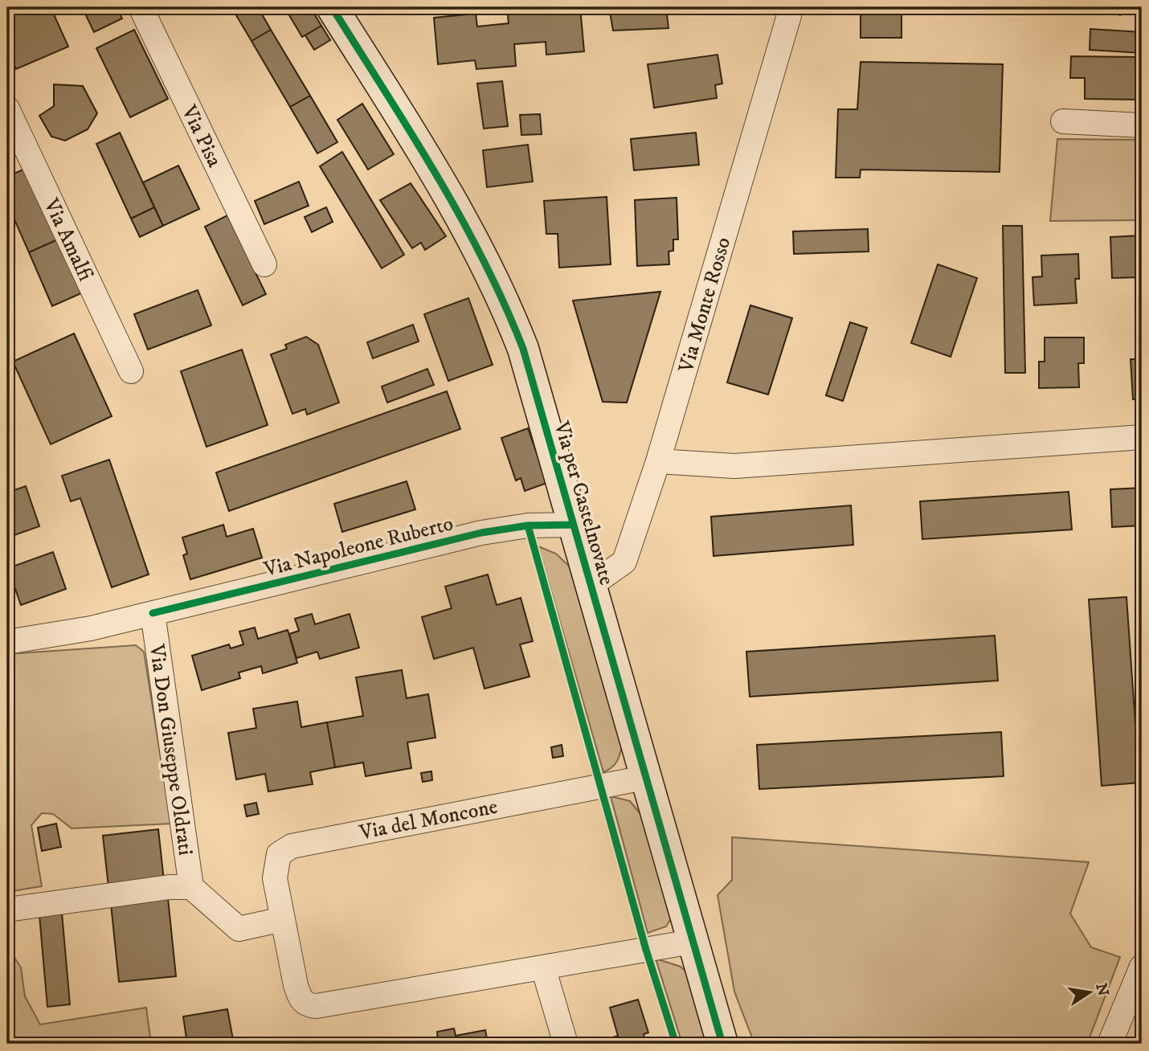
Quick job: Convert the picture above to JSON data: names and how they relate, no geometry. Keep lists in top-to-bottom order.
{
  "streets": {
    "street": [
      "Via Pisa",
      "Via Amalfi",
      "Via Monte Rosso",
      "Via per Castelnovate",
      "Via Napoleone Ruberto",
      "Via Don Giuseppe Oldrati",
      "Via del Moncone"
    ]
  },
  "crossings": [
    ["Via Monte Rosso", "Via per Castelnovate"],
    ["Via per Castelnovate", "Via Napoleone Ruberto"],
    ["Via per Castelnovate", "Via del Moncone"],
    ["Via Napoleone Ruberto", "Via Don Giuseppe Oldrati"]
  ],
  "north": "right"
}
